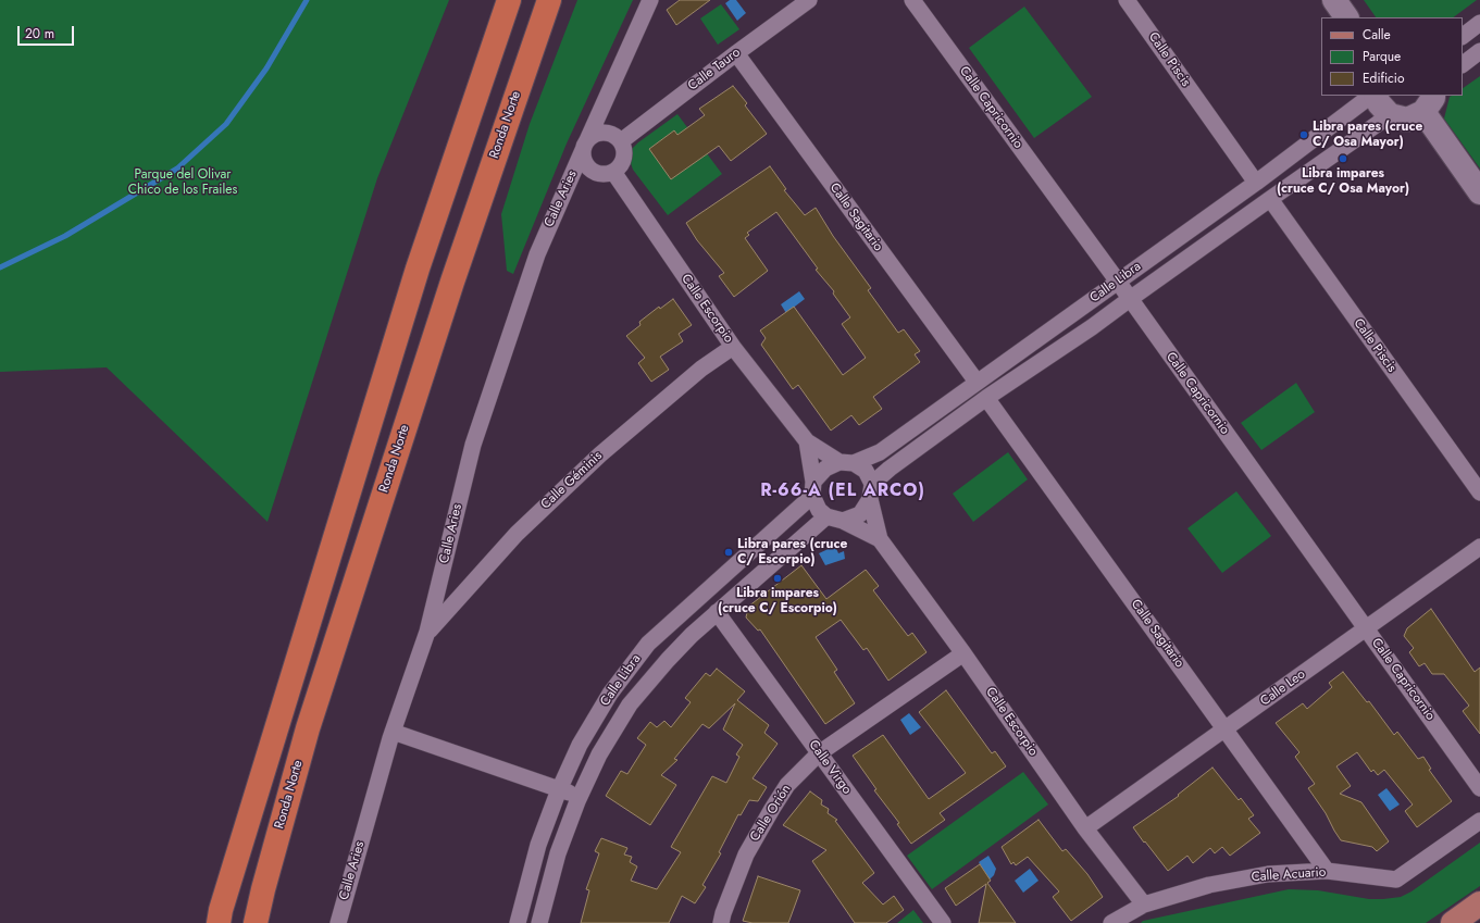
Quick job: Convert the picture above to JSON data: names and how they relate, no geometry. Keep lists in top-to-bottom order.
{
  "streets": {
    "highway": ["Ronda Norte"],
    "street": [
      "Calle Piscis",
      "Calle Tauro",
      "Calle Capricornio",
      "Calle Aries",
      "Calle Sagitario",
      "Calle Libra",
      "Calle Escorpio",
      "Calle Géminis",
      "Calle Leo",
      "Calle Virgo",
      "Calle Orión",
      "Calle Acuario"
    ]
  },
  "crossings": [
    ["Calle Piscis", "Calle Libra"],
    ["Calle Tauro", "Calle Aries"],
    ["Calle Tauro", "Calle Sagitario"],
    ["Calle Tauro", "Calle Escorpio"],
    ["Calle Capricornio", "Calle Libra"],
    ["Calle Capricornio", "Calle Leo"],
    ["Calle Aries", "Calle Escorpio"],
    ["Calle Aries", "Calle Géminis"],
    ["Calle Sagitario", "Calle Libra"],
    ["Calle Sagitario", "Calle Leo"],
    ["Calle Sagitario", "Calle Acuario"],
    ["Calle Libra", "Calle Escorpio"],
    ["Calle Libra", "Calle Virgo"],
    ["Calle Escorpio", "Calle Géminis"],
    ["Calle Escorpio", "Calle Leo"],
    ["Calle Escorpio", "Calle Orión"],
    ["Calle Escorpio", "Calle Acuario"],
    ["Calle Virgo", "Calle Orión"]
  ],
  "districts": ["R-66-A (EL ARCO)"],
  "parks": ["Parque del Olivar Chico de los Frailes"],
  "places": [
    "Libra pares (cruce C/ Osa Mayor)",
    "Libra impares (cruce C/ Osa Mayor)",
    "Libra pares (cruce C/ Escorpio)",
    "Libra impares (cruce C/ Escorpio)"
  ],
  "legend": ["Calle", "Parque", "Edificio"],
  "scale_bar": "20 m"
}
